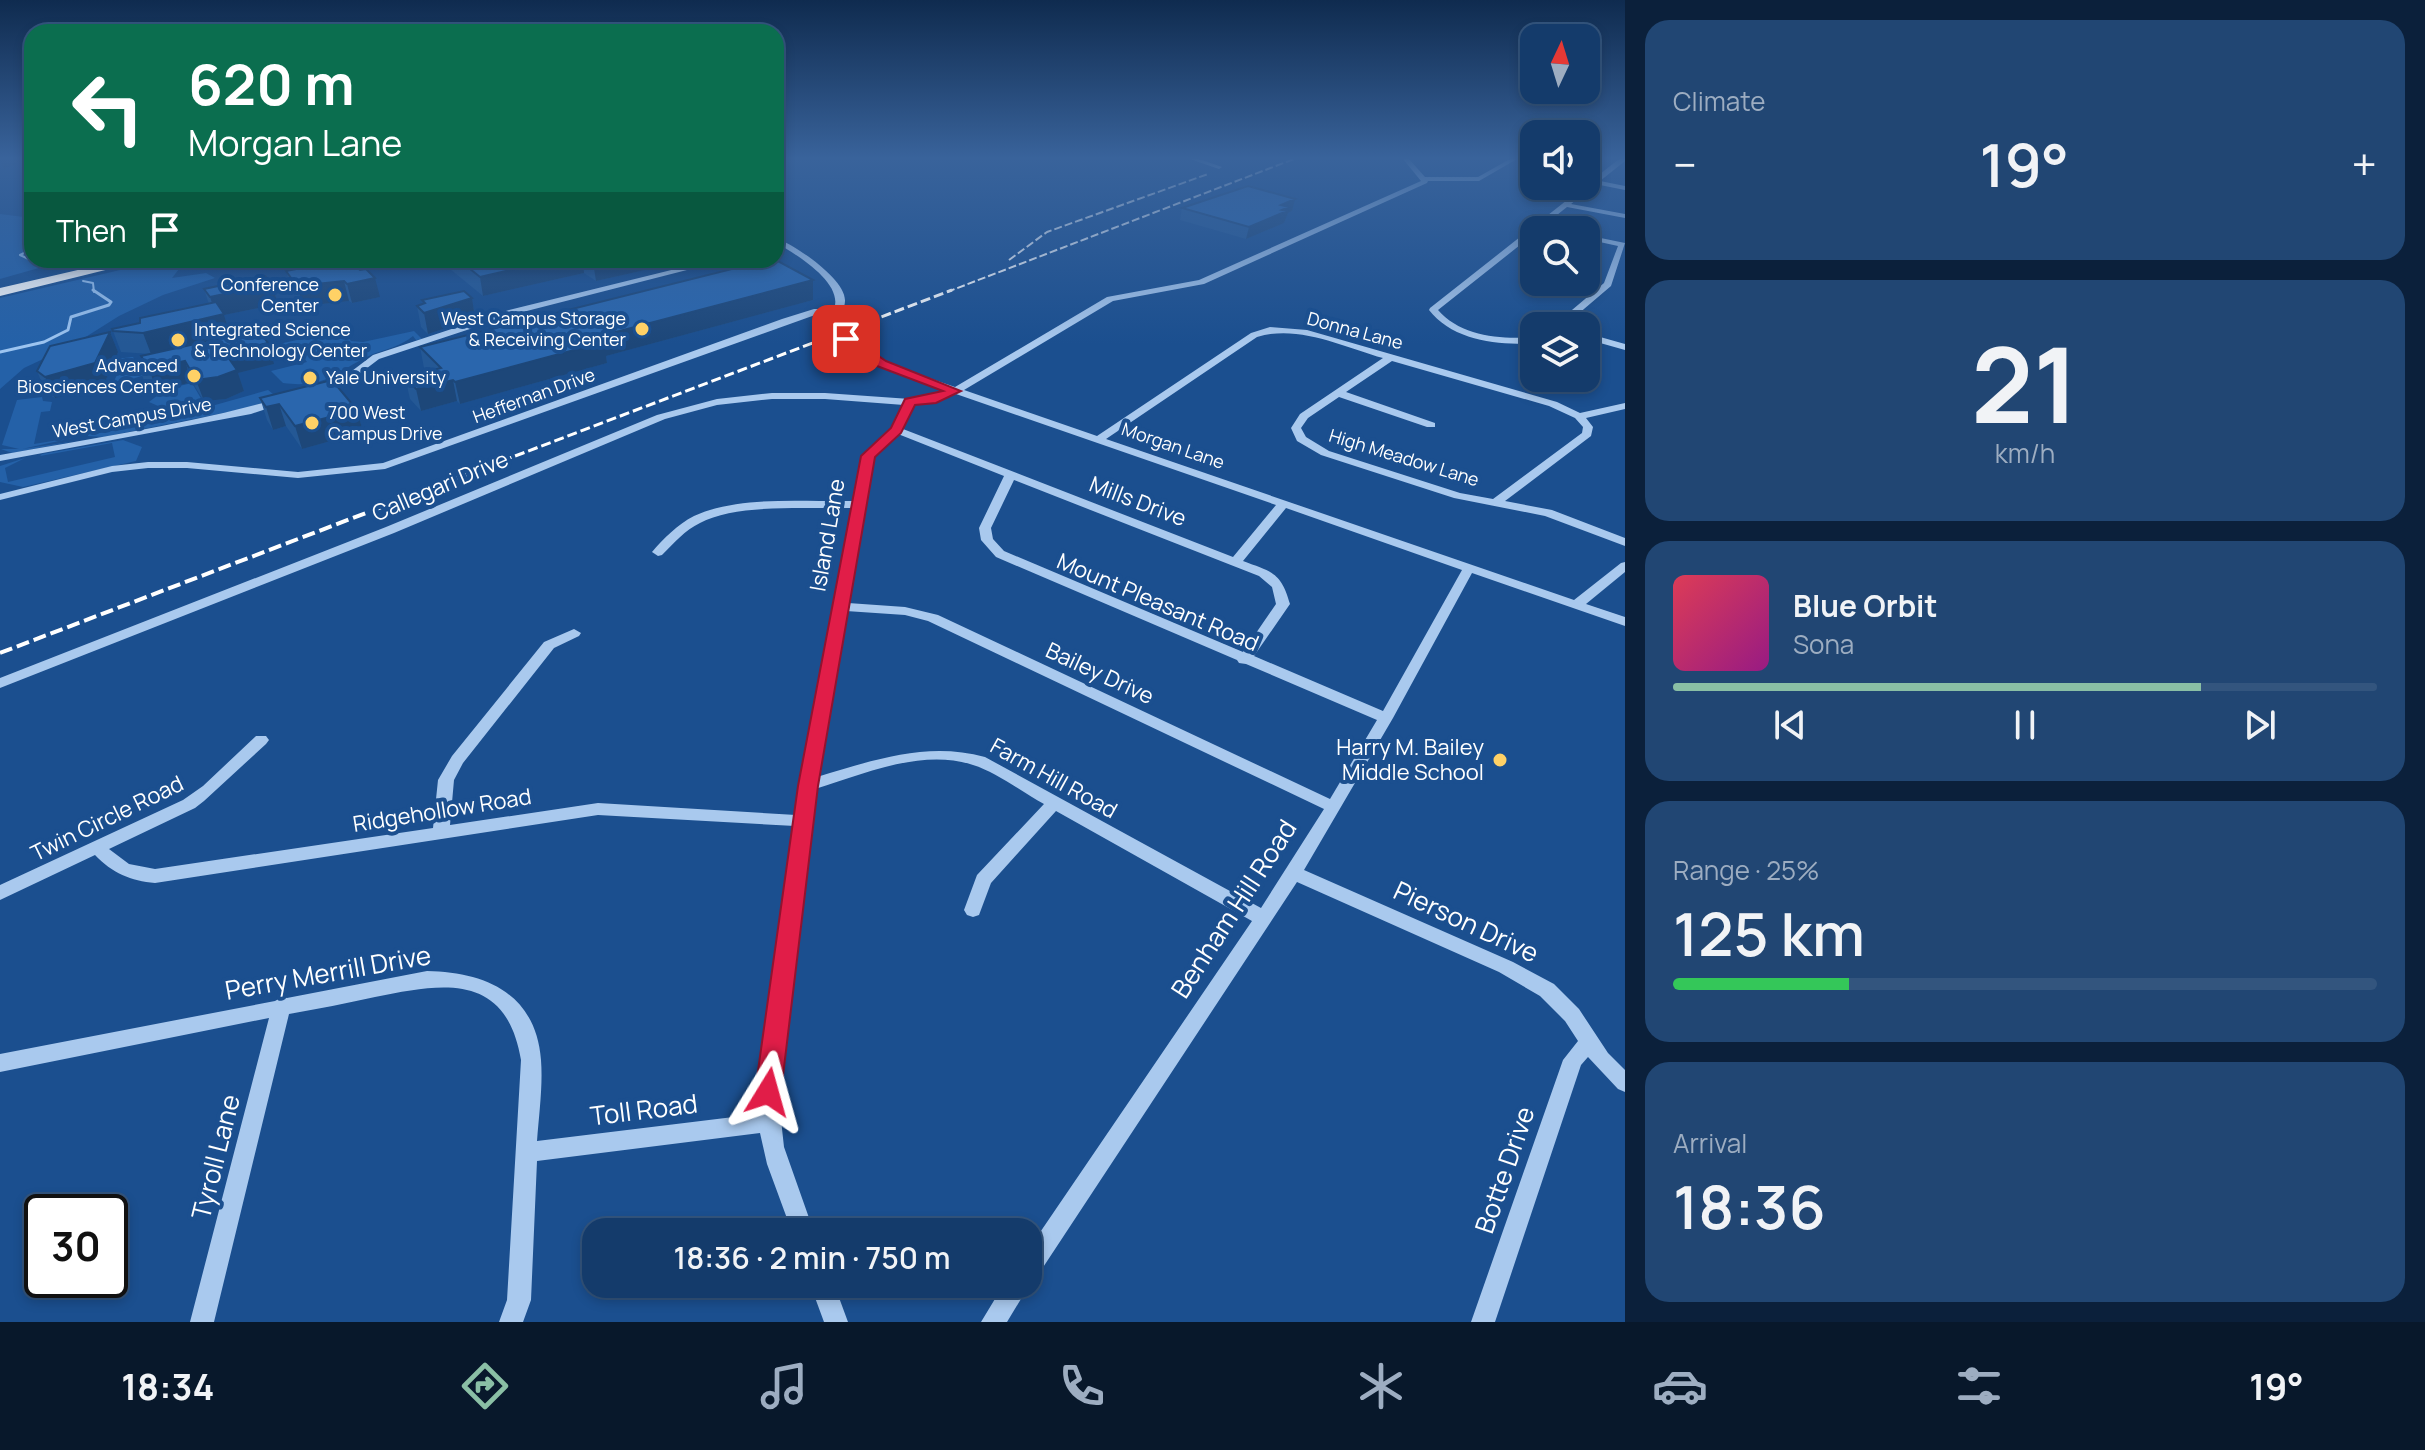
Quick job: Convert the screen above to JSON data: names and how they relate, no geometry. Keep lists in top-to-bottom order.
{
  "streets": {
    "street": [
      "Donna Lane",
      "Heffernan Drive",
      "West Campus Drive",
      "Morgan Lane",
      "High Meadow Lane",
      "Callegari Drive",
      "Mills Drive",
      "Island Lane",
      "Mount Pleasant Road",
      "Bailey Drive",
      "Farm Hill Road",
      "Ridgehollow Road",
      "Twin Circle Road",
      "Benham Hill Road",
      "Pierson Drive",
      "Perry Merrill Drive",
      "Toll Road",
      "Tyroll Lane",
      "Botte Drive"
    ]
  },
  "crossings": [
    ["Donna Lane", "Morgan Lane"],
    ["Donna Lane", "High Meadow Lane"],
    ["Heffernan Drive", "Morgan Lane"],
    ["Morgan Lane", "Benham Hill Road"],
    ["Callegari Drive", "Island Lane"],
    ["Mills Drive", "Island Lane"],
    ["Mills Drive", "Mount Pleasant Road"],
    ["Island Lane", "Bailey Drive"],
    ["Island Lane", "Farm Hill Road"],
    ["Island Lane", "Ridgehollow Road"],
    ["Island Lane", "Toll Road"],
    ["Mount Pleasant Road", "Benham Hill Road"],
    ["Bailey Drive", "Benham Hill Road"],
    ["Farm Hill Road", "Benham Hill Road"],
    ["Ridgehollow Road", "Twin Circle Road"],
    ["Benham Hill Road", "Pierson Drive"],
    ["Pierson Drive", "Botte Drive"],
    ["Perry Merrill Drive", "Toll Road"],
    ["Perry Merrill Drive", "Tyroll Lane"]
  ],
  "places": [
    "Conference Center",
    "West Campus Storage & Receiving Center",
    "Integrated Science & Technology Center",
    "Advanced Biosciences Center",
    "Yale University",
    "700 West Campus Drive",
    "Harry M. Bailey Middle School"
  ],
  "north": "top",
  "page": {
    "tile": [
      "Climate",
      ["21", "km/h"],
      ["Range · 25%", "125 km"],
      ["Arrival", "18:36"]
    ],
    "turn": ["620 m", "Morgan Lane"],
    "heat": ["−", "19°", "+"],
    "then": "Then",
    "song": ["Blue Orbit", "Sona"],
    "limit": "30",
    "trip": "18:36 · 2 min · 750 m",
    "tabs": ["18:34", "19°"]
  }
}
